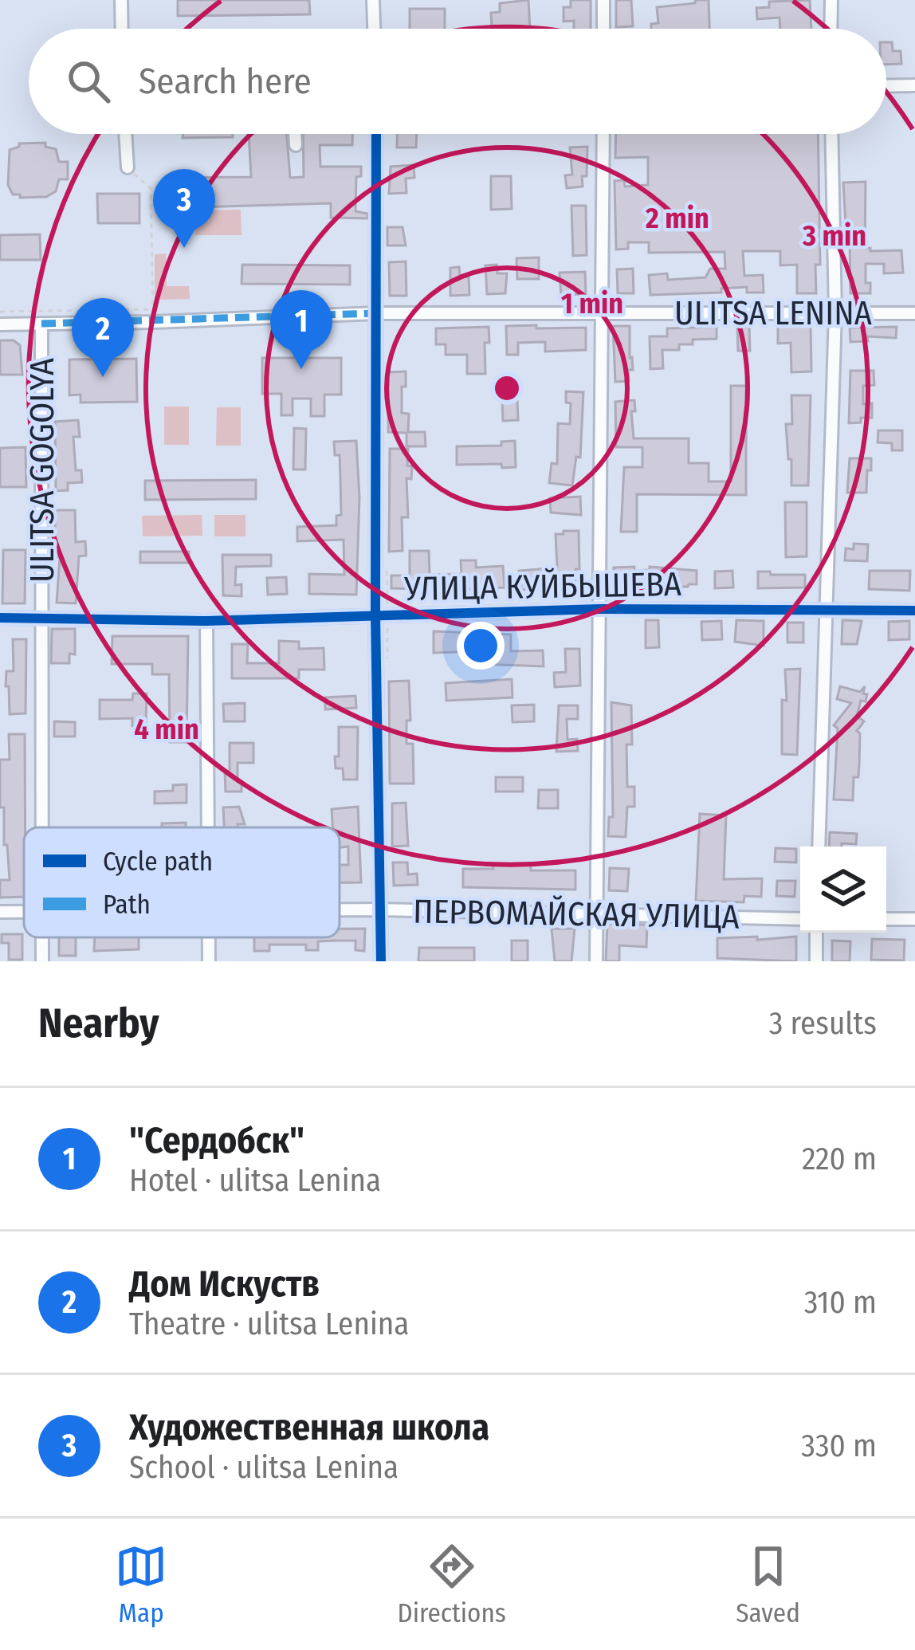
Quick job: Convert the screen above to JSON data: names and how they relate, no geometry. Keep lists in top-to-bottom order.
{
  "streets": {
    "street": [
      "ULITSA LENINA",
      "ULITSA GOGOLYA",
      "УЛИЦА КУЙБЫШЕВА",
      "ПЕРВОМАЙСКАЯ УЛИЦА"
    ]
  },
  "crossings": [
    ["ULITSA LENINA", "ULITSA GOGOLYA"],
    ["ULITSA GOGOLYA", "УЛИЦА КУЙБЫШЕВА"]
  ],
  "legend": ["Cycle path", "Path"],
  "page": {
    "search": "Search here",
    "pins": ["3", "1", "2"],
    "heading": ["Nearby", "3 results"],
    "list": [
      {
        "mark": "1",
        "name": "\"Сердобск\"",
        "note": "Hotel · ulitsa Lenina",
        "value": "220 m"
      },
      {
        "mark": "2",
        "name": "Дом Искуств",
        "note": "Theatre · ulitsa Lenina",
        "value": "310 m"
      },
      {
        "mark": "3",
        "name": "Художественная школа",
        "note": "School · ulitsa Lenina",
        "value": "330 m"
      }
    ],
    "nav": ["Map", "Directions", "Saved"]
  },
  "rings": [
    "2 min",
    "3 min",
    "1 min",
    "4 min"
  ]
}
